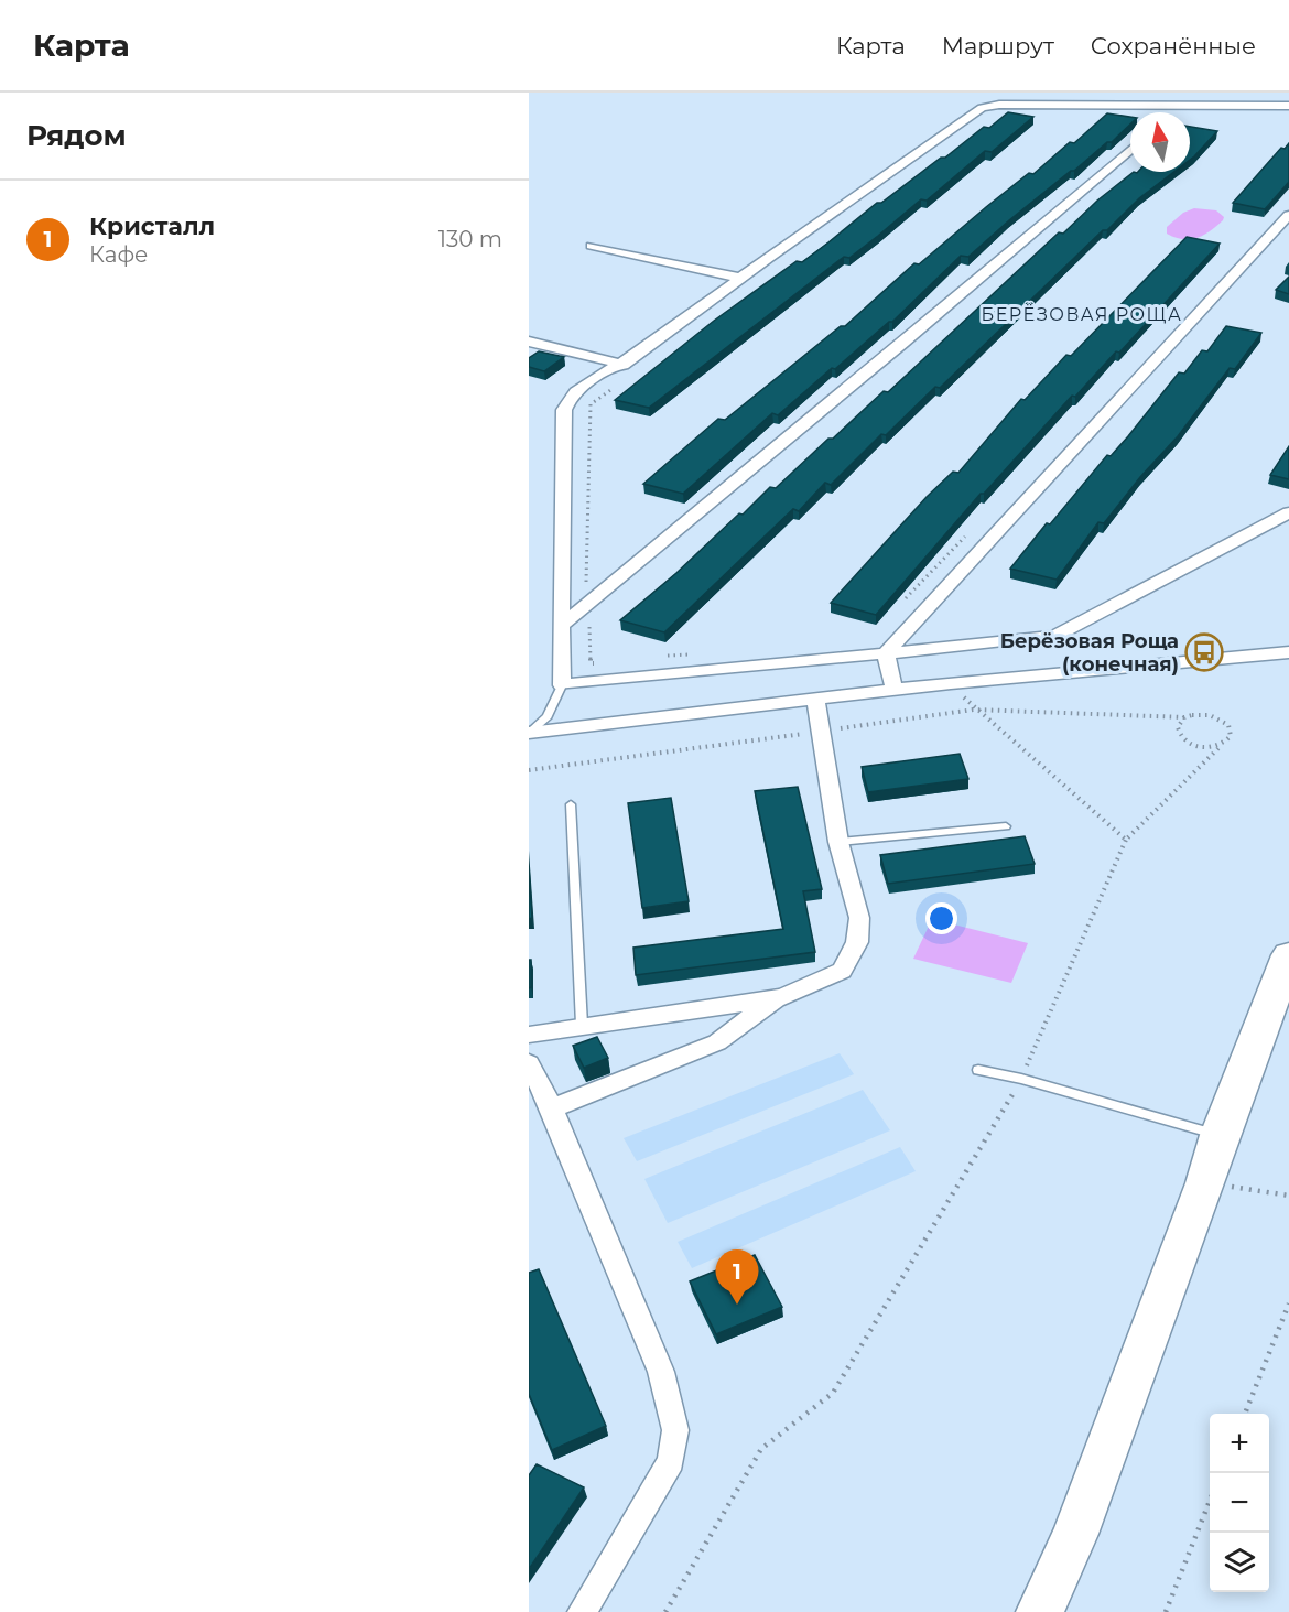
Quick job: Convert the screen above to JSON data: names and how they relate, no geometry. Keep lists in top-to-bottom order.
{
  "districts": ["БЕРЁЗОВАЯ РОЩА"],
  "places": {
    "bus stop": ["Берёзовая Роща (конечная)"]
  },
  "north": "top",
  "page": {
    "header": "Карта",
    "nav": ["Карта", "Маршрут", "Сохранённые"],
    "heading": "Рядом",
    "list": [
      {
        "mark": "1",
        "name": "Кристалл",
        "note": "Кафе",
        "value": "130 m"
      }
    ],
    "pins": "1",
    "map_buttons": ["+", "−"]
  }
}
